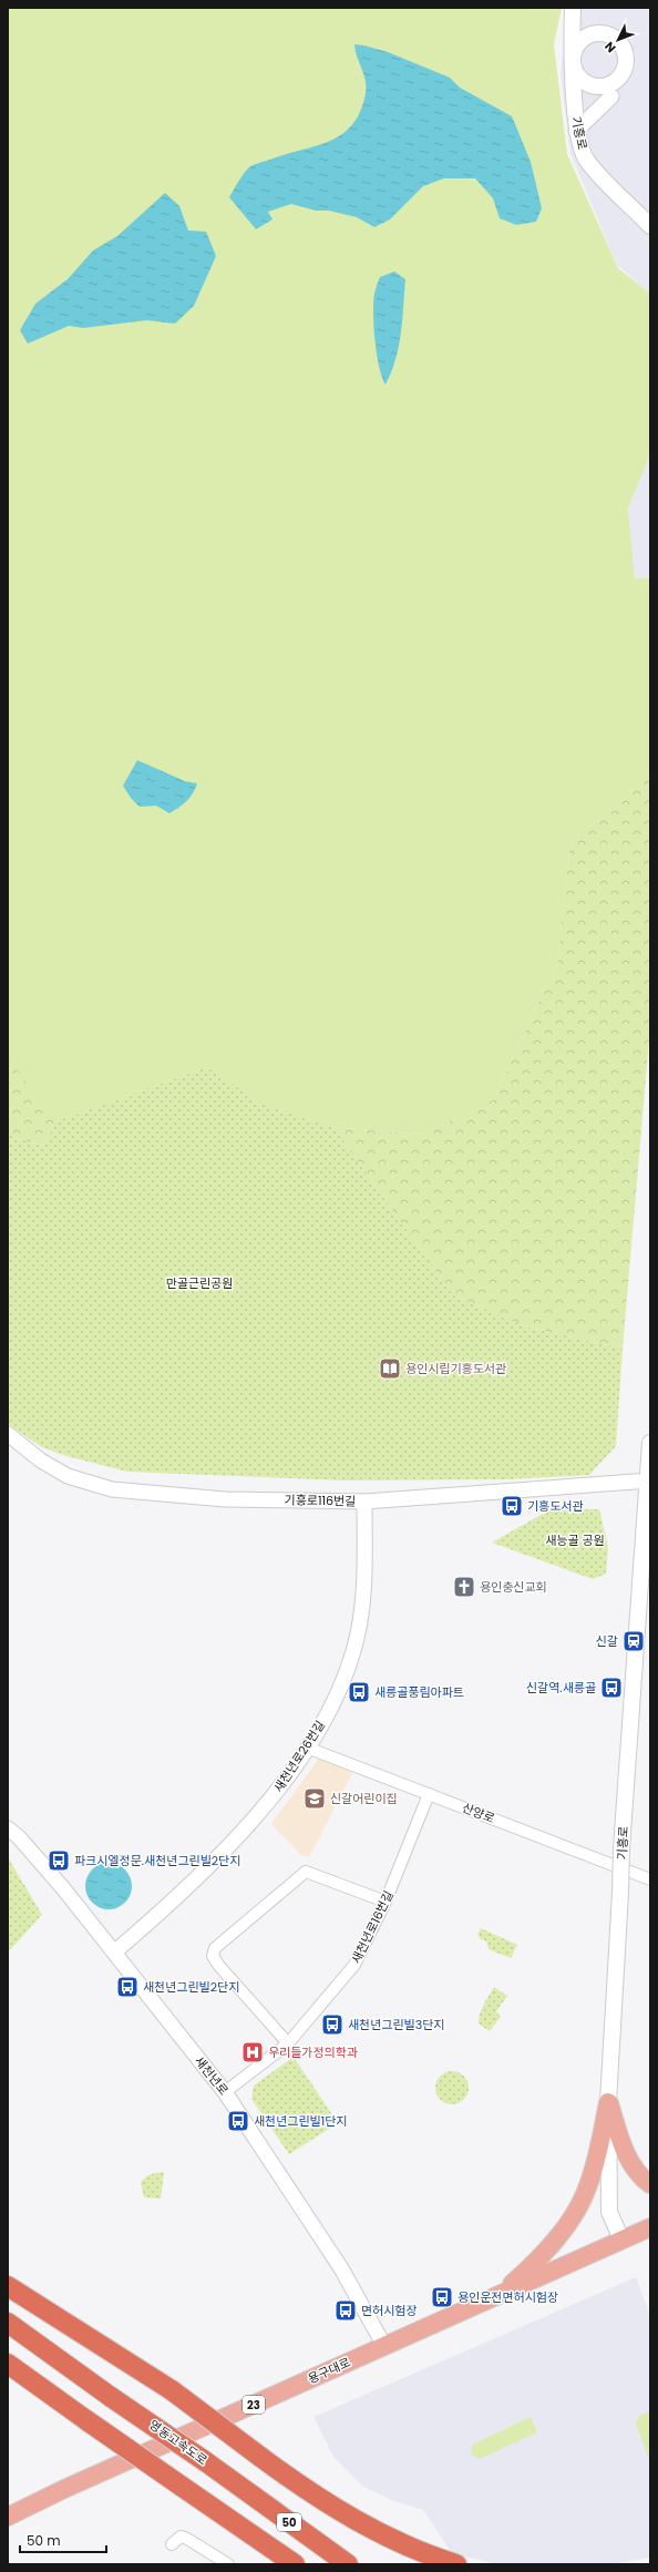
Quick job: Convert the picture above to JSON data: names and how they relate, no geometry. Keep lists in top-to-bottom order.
{
  "streets": {
    "highway": ["영동고속도로", "50"],
    "main road": ["기흥로", "용구대로", "23"],
    "street": [
      "기흥로116번길",
      "새천년로26번길",
      "산양로",
      "새천년로16번길",
      "새천년로"
    ]
  },
  "crossings": [
    ["기흥로", "기흥로116번길"],
    ["기흥로", "용구대로"],
    ["기흥로116번길", "새천년로26번길"],
    ["새천년로26번길", "산양로"],
    ["새천년로26번길", "새천년로"],
    ["산양로", "새천년로16번길"],
    ["새천년로16번길", "새천년로"],
    ["새천년로", "용구대로"]
  ],
  "parks": ["만골근린공원", "새능골 공원"],
  "places": {
    "library": ["용인시립기흥도서관"],
    "bus stop": [
      "기흥도서관",
      "신갈역.새릉골",
      "새릉골풍림아파트",
      "파크시엘정문.새천년그린빌2단지",
      "새천년그린빌2단지",
      "새천년그린빌3단지",
      "새천년그린빌1단지",
      "용인운전면허시험장",
      "면허시험장"
    ],
    "church": ["용인충신교회"],
    "station": ["신갈"],
    "school or university": ["신갈어린이집"],
    "hospital": ["우리들가정의학과"]
  },
  "scale_bar": "50 m",
  "north": "bottom left"
}
